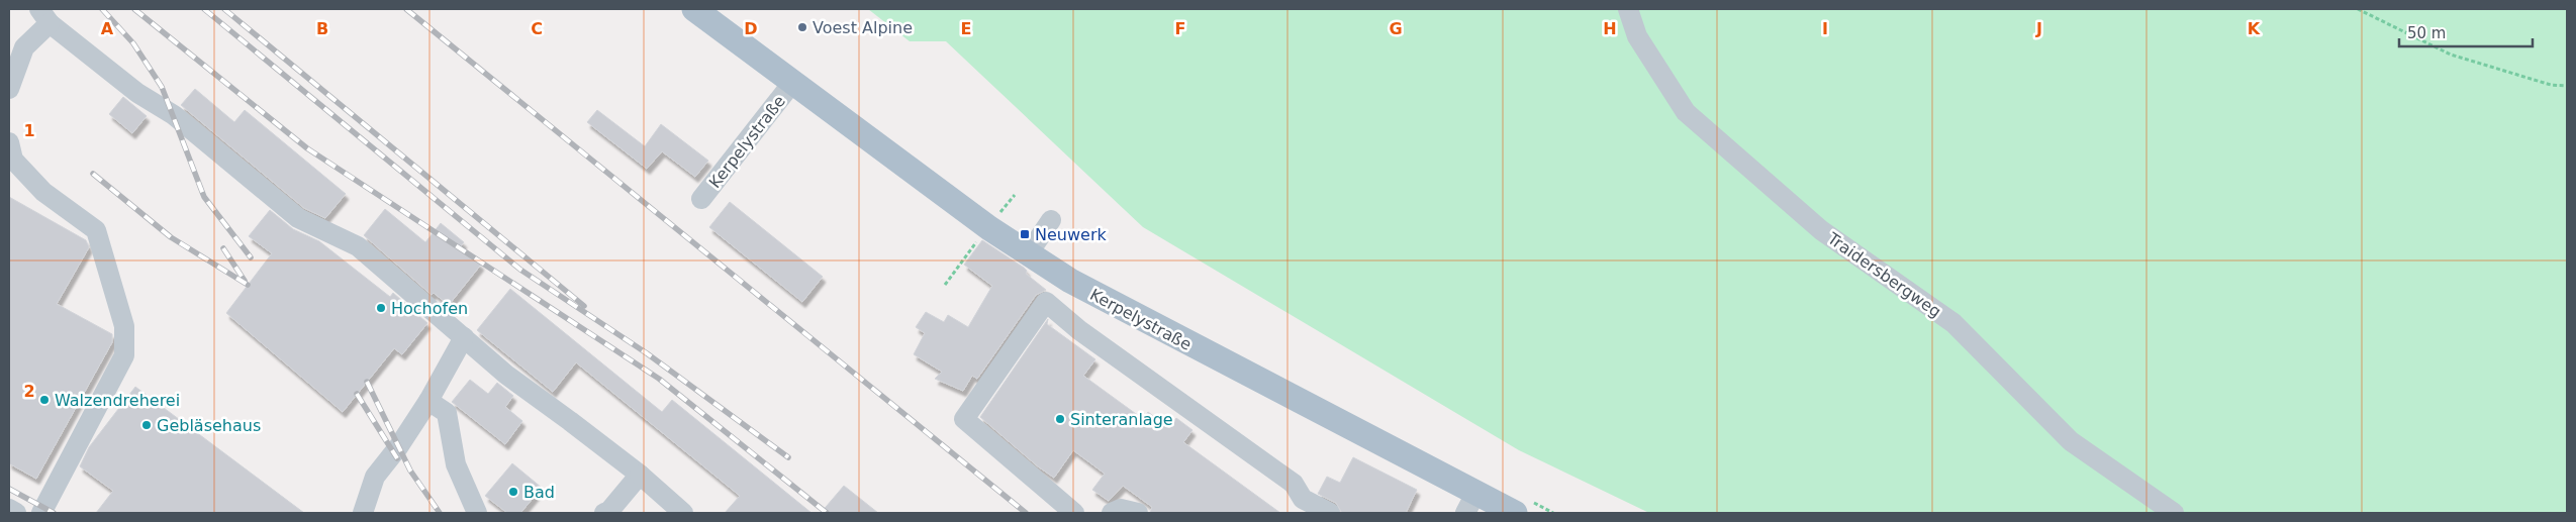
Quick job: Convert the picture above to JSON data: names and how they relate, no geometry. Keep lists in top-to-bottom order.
{
  "streets": {
    "main road": ["Kerpelystraße"],
    "street": ["Traidersbergweg"]
  },
  "places": {
    "other": [
      "Voest Alpine",
      "Hochofen",
      "Walzendreherei",
      "Sinteranlage",
      "Gebläsehaus",
      "Bad"
    ],
    "transit": ["Neuwerk"]
  },
  "scale_bar": "50 m",
  "grid": {
    "columns": [
      "A",
      "B",
      "C",
      "D",
      "E",
      "F",
      "G",
      "H",
      "I",
      "J",
      "K"
    ],
    "rows": ["1", "2"]
  }
}
